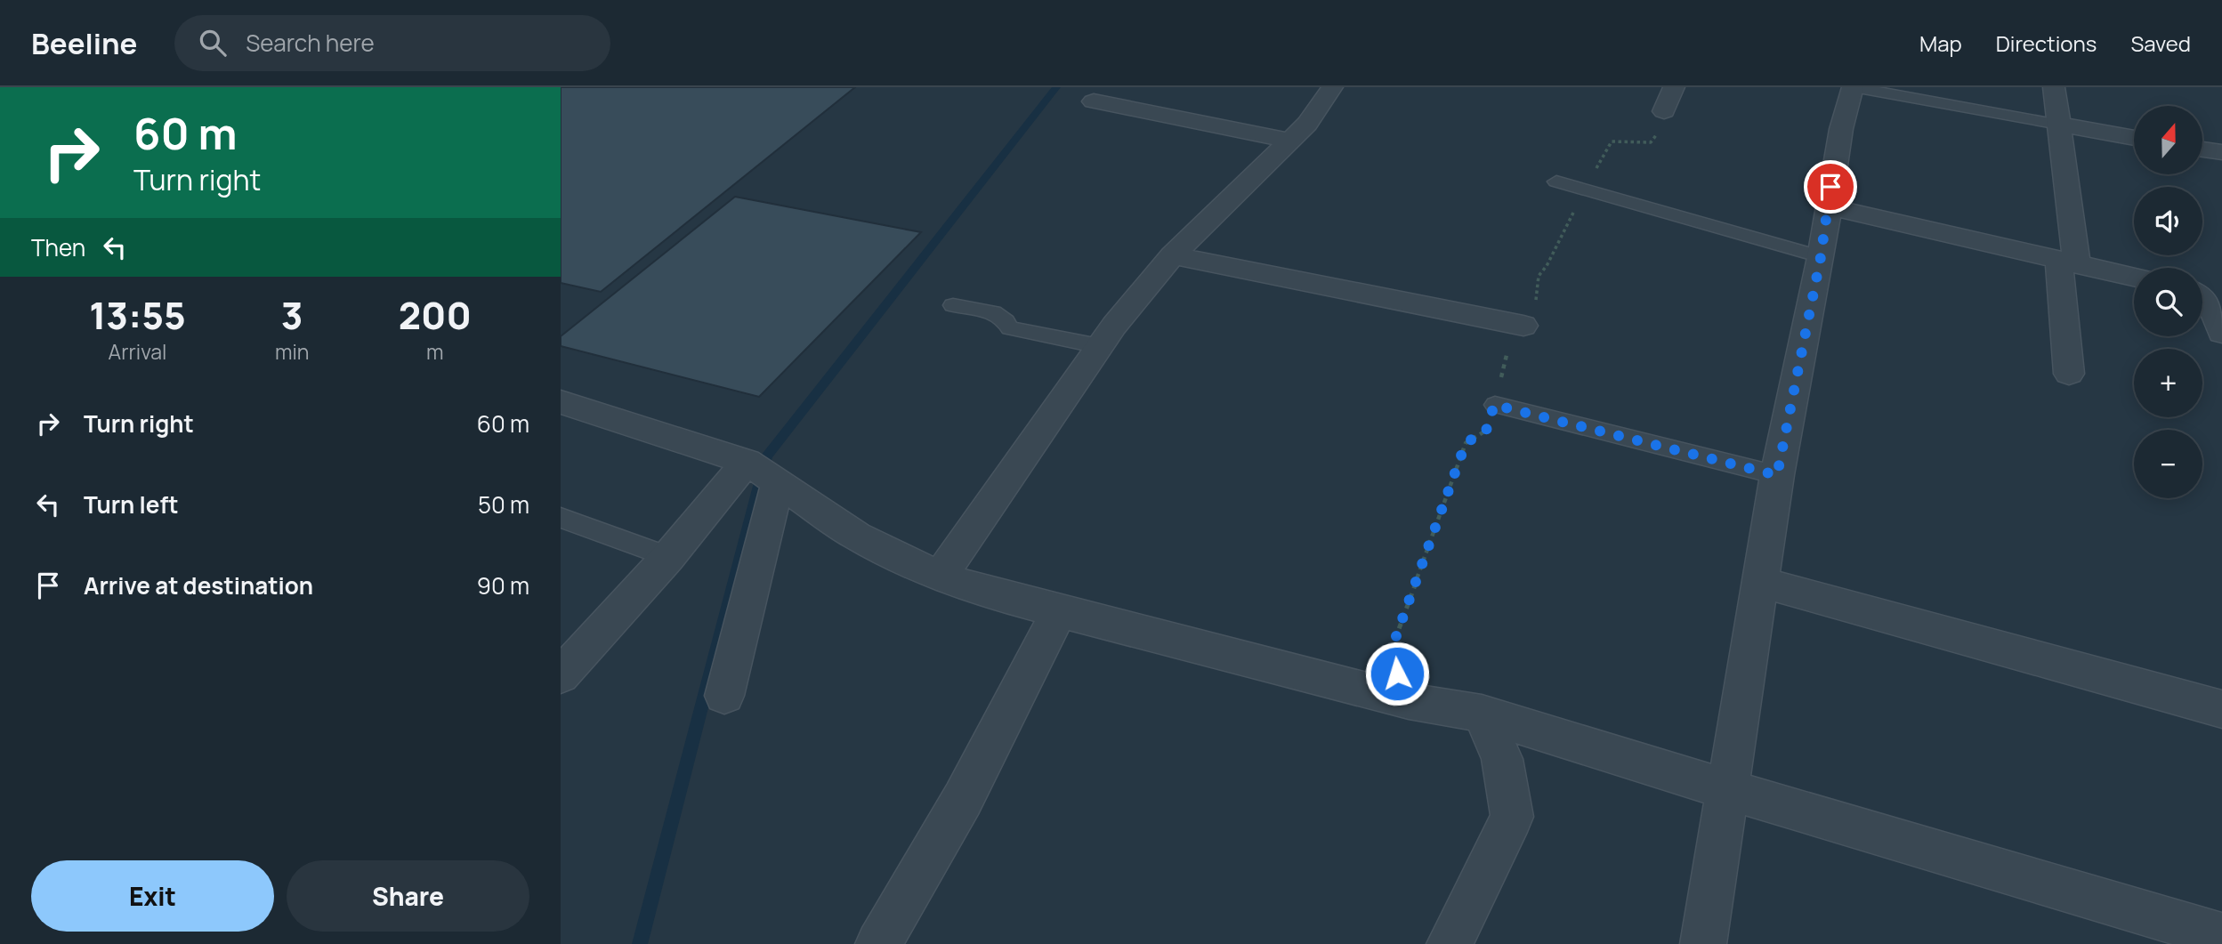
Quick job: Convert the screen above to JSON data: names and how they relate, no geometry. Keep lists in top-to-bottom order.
{
  "north": "top",
  "page": {
    "header": "Beeline",
    "search": "Search here",
    "nav": ["Map", "Directions", "Saved"],
    "turn": ["60 m", "Turn right"],
    "map_buttons": ["+", "−"],
    "then": "Then",
    "eta": [
      "13:55",
      "Arrival",
      "3",
      "min",
      "200",
      "m"
    ],
    "list": [
      {
        "name": "Turn right",
        "value": "60 m"
      },
      {
        "name": "Turn left",
        "value": "50 m"
      },
      {
        "name": "Arrive at destination",
        "value": "90 m"
      }
    ],
    "buttons": ["Exit", "Share"]
  }
}
